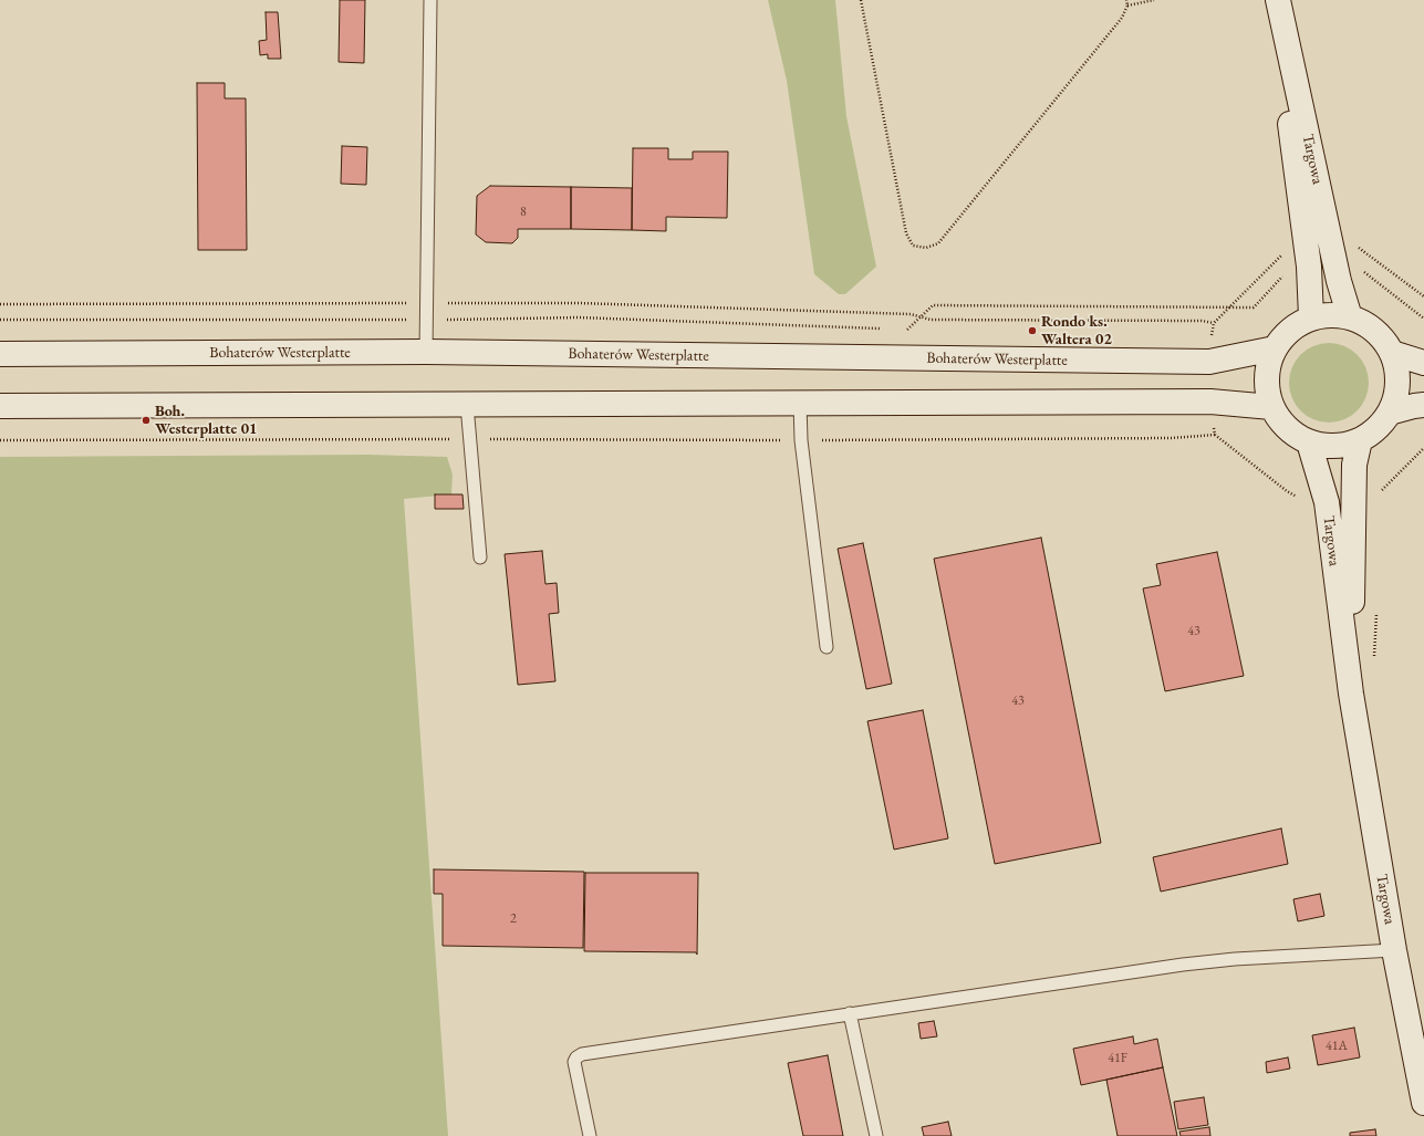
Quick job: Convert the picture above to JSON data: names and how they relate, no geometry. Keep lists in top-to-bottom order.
{
  "streets": {
    "main road": ["Targowa", "Bohaterów Westerplatte"]
  },
  "crossings": [
    ["Targowa", "Bohaterów Westerplatte"]
  ],
  "places": ["Rondo ks. Waltera 02", "Boh. Westerplatte 01"],
  "house_numbers": [
    "8",
    "43",
    "43",
    "2",
    "41A",
    "41F"
  ]
}
